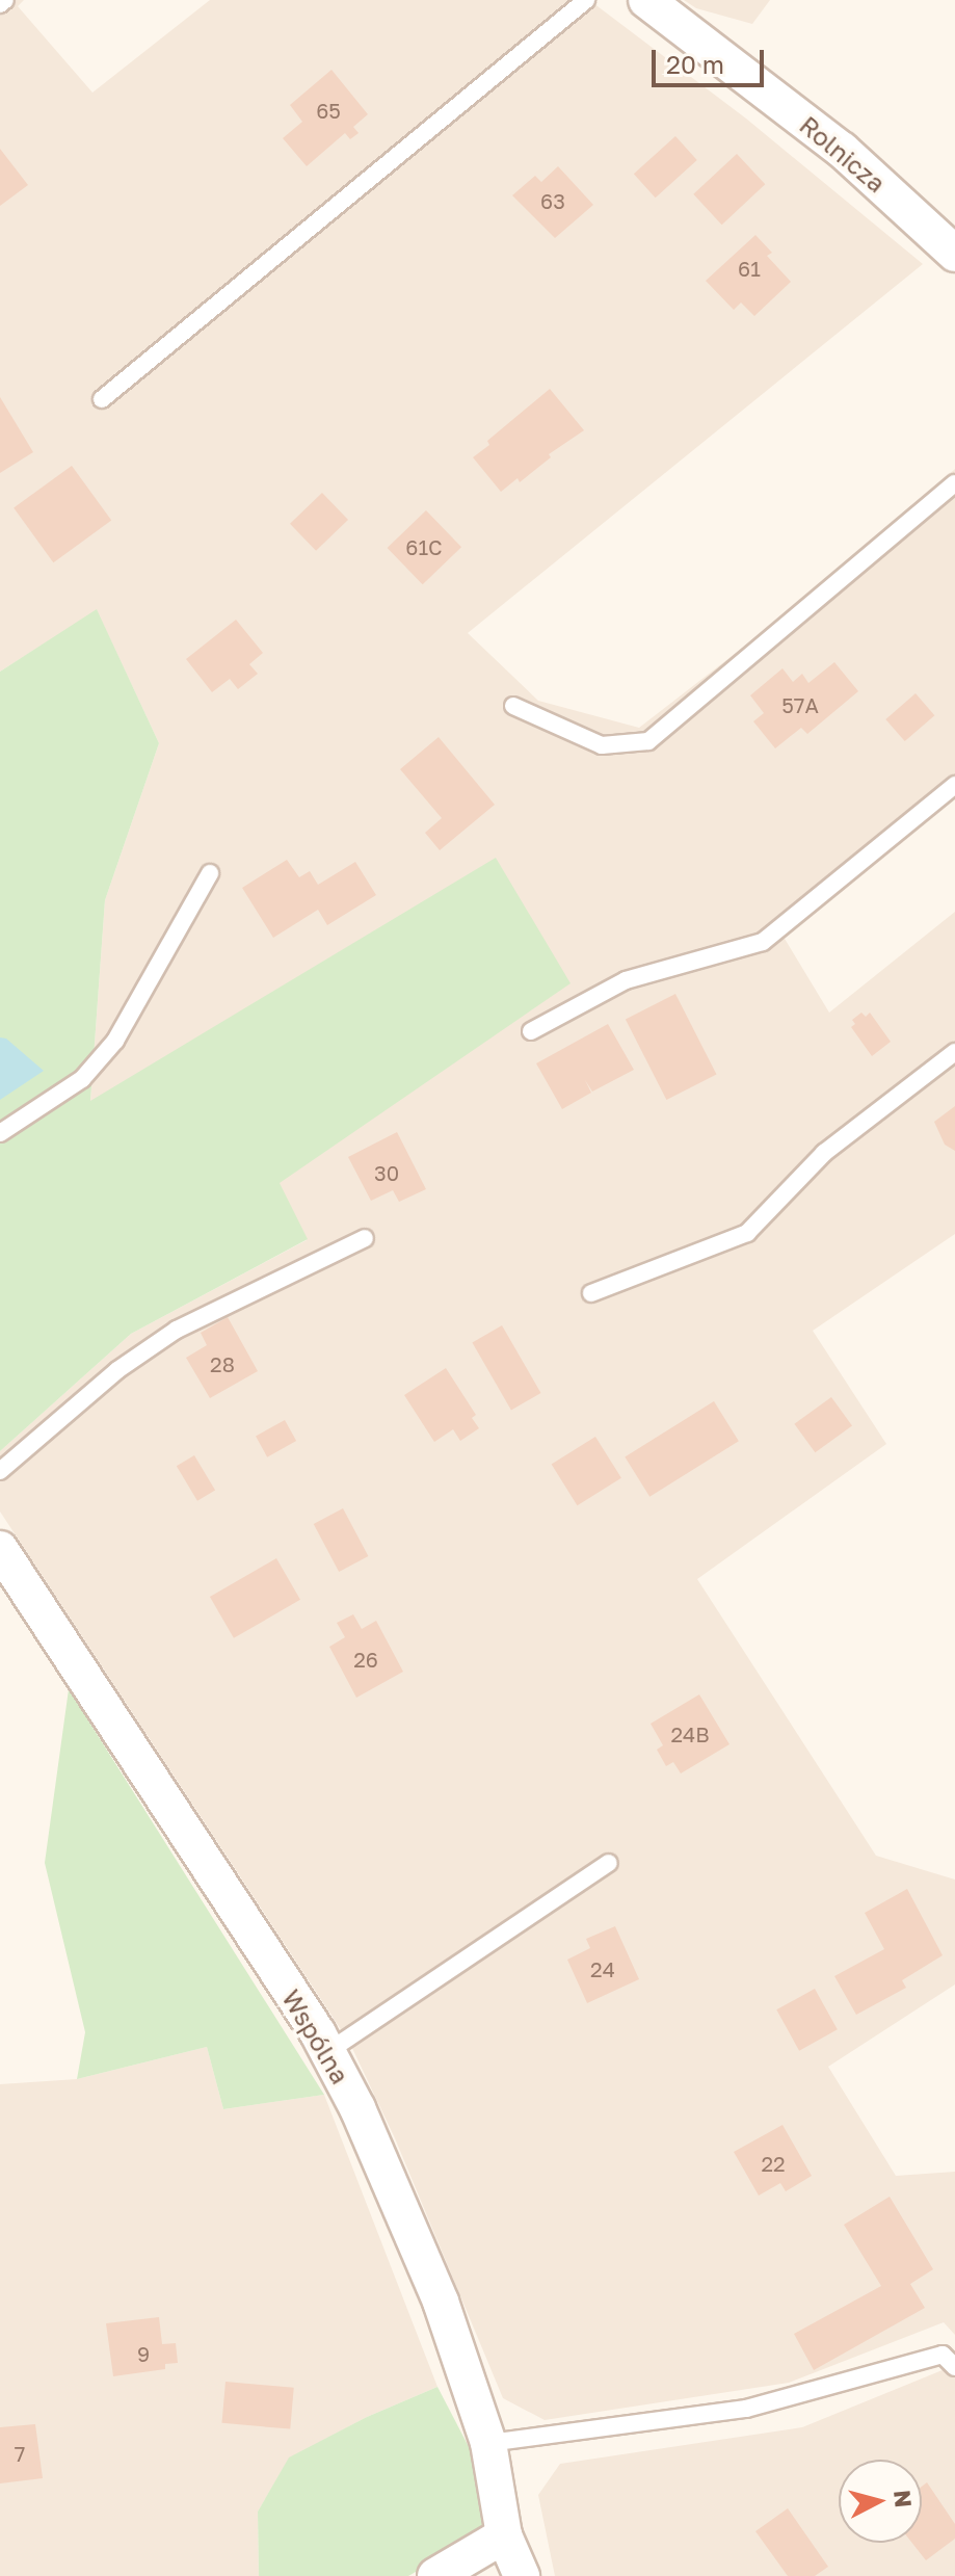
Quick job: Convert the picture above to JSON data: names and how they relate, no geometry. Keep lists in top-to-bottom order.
{
  "streets": {
    "street": ["Rolnicza", "Wspólna"]
  },
  "house_numbers": [
    "65",
    "63",
    "61",
    "61C",
    "57A",
    "30",
    "28",
    "26",
    "24B",
    "24",
    "22",
    "9",
    "7"
  ],
  "scale_bar": "20 m",
  "north": "right"
}
